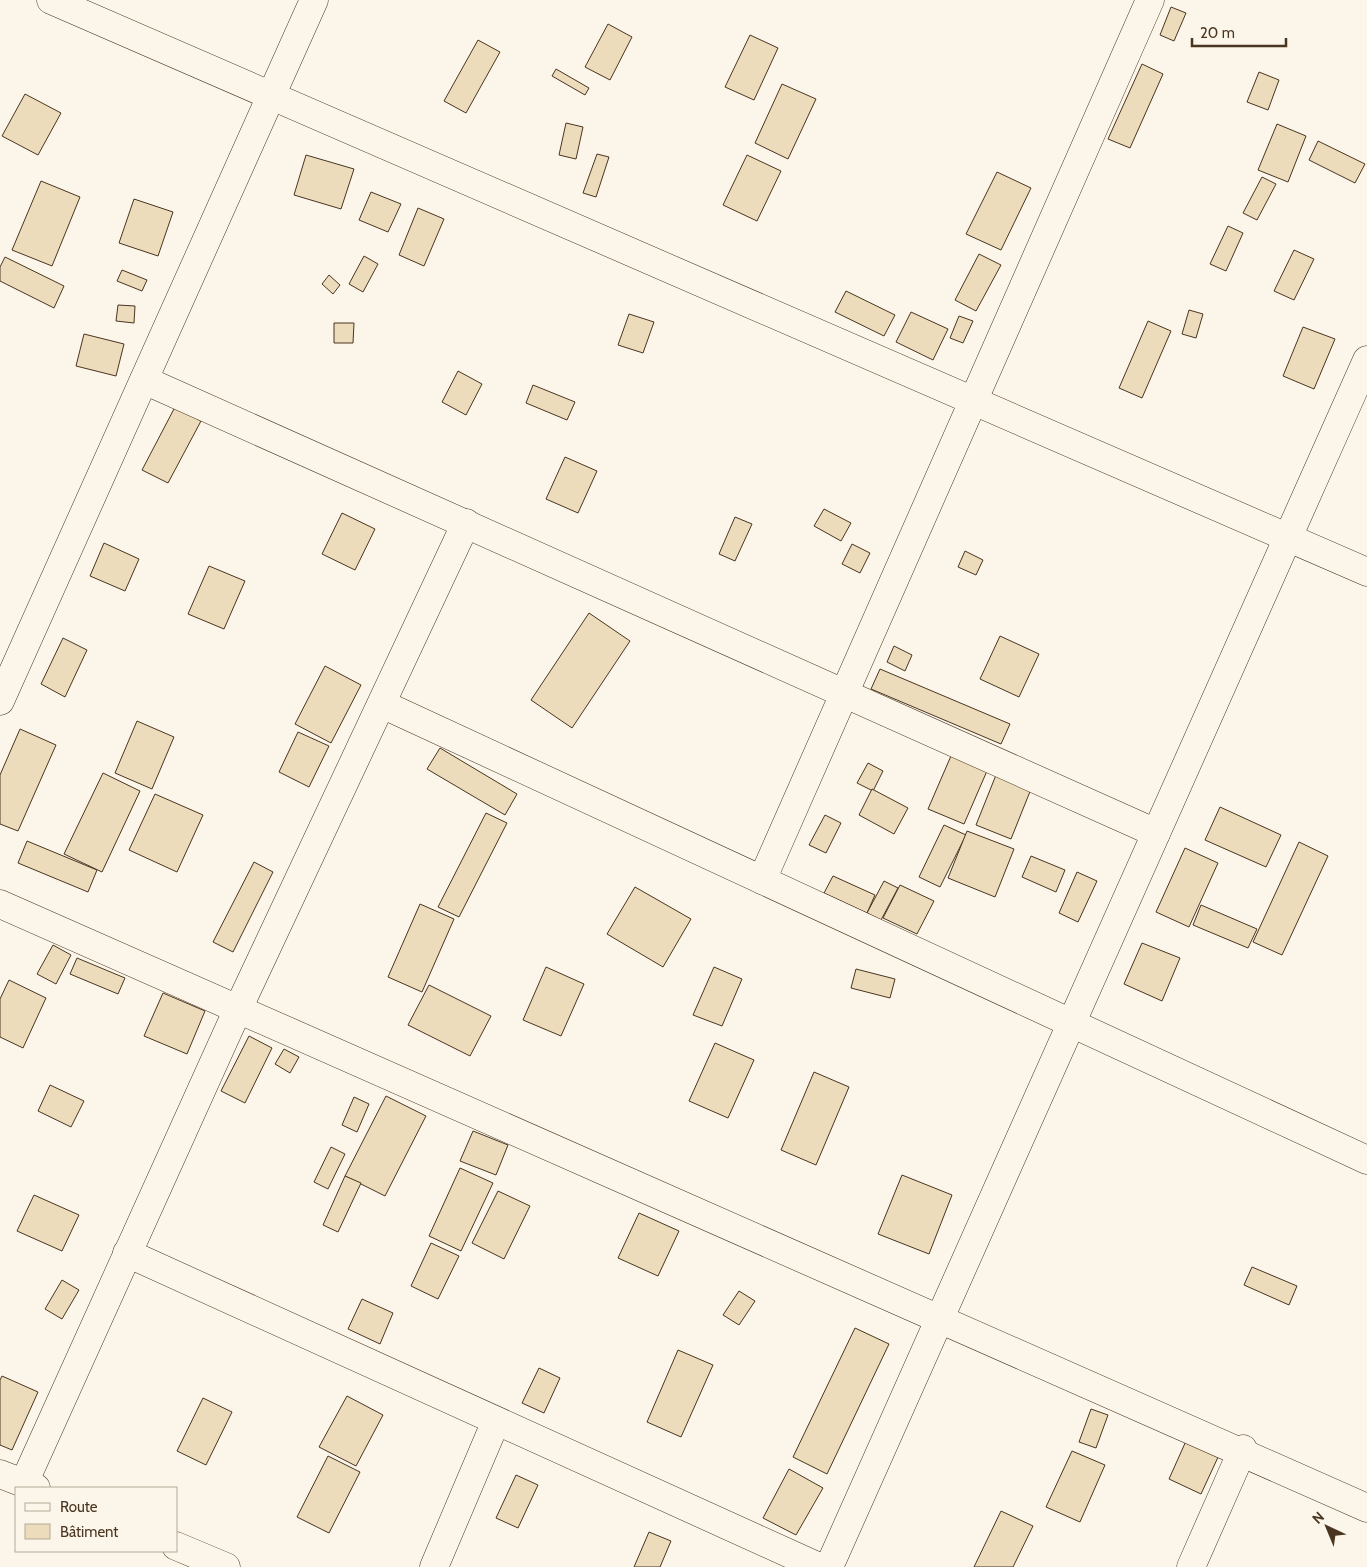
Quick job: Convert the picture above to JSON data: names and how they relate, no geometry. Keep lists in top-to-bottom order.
{
  "legend": ["Route", "Bâtiment"],
  "scale_bar": "20 m",
  "north": "top left"
}
